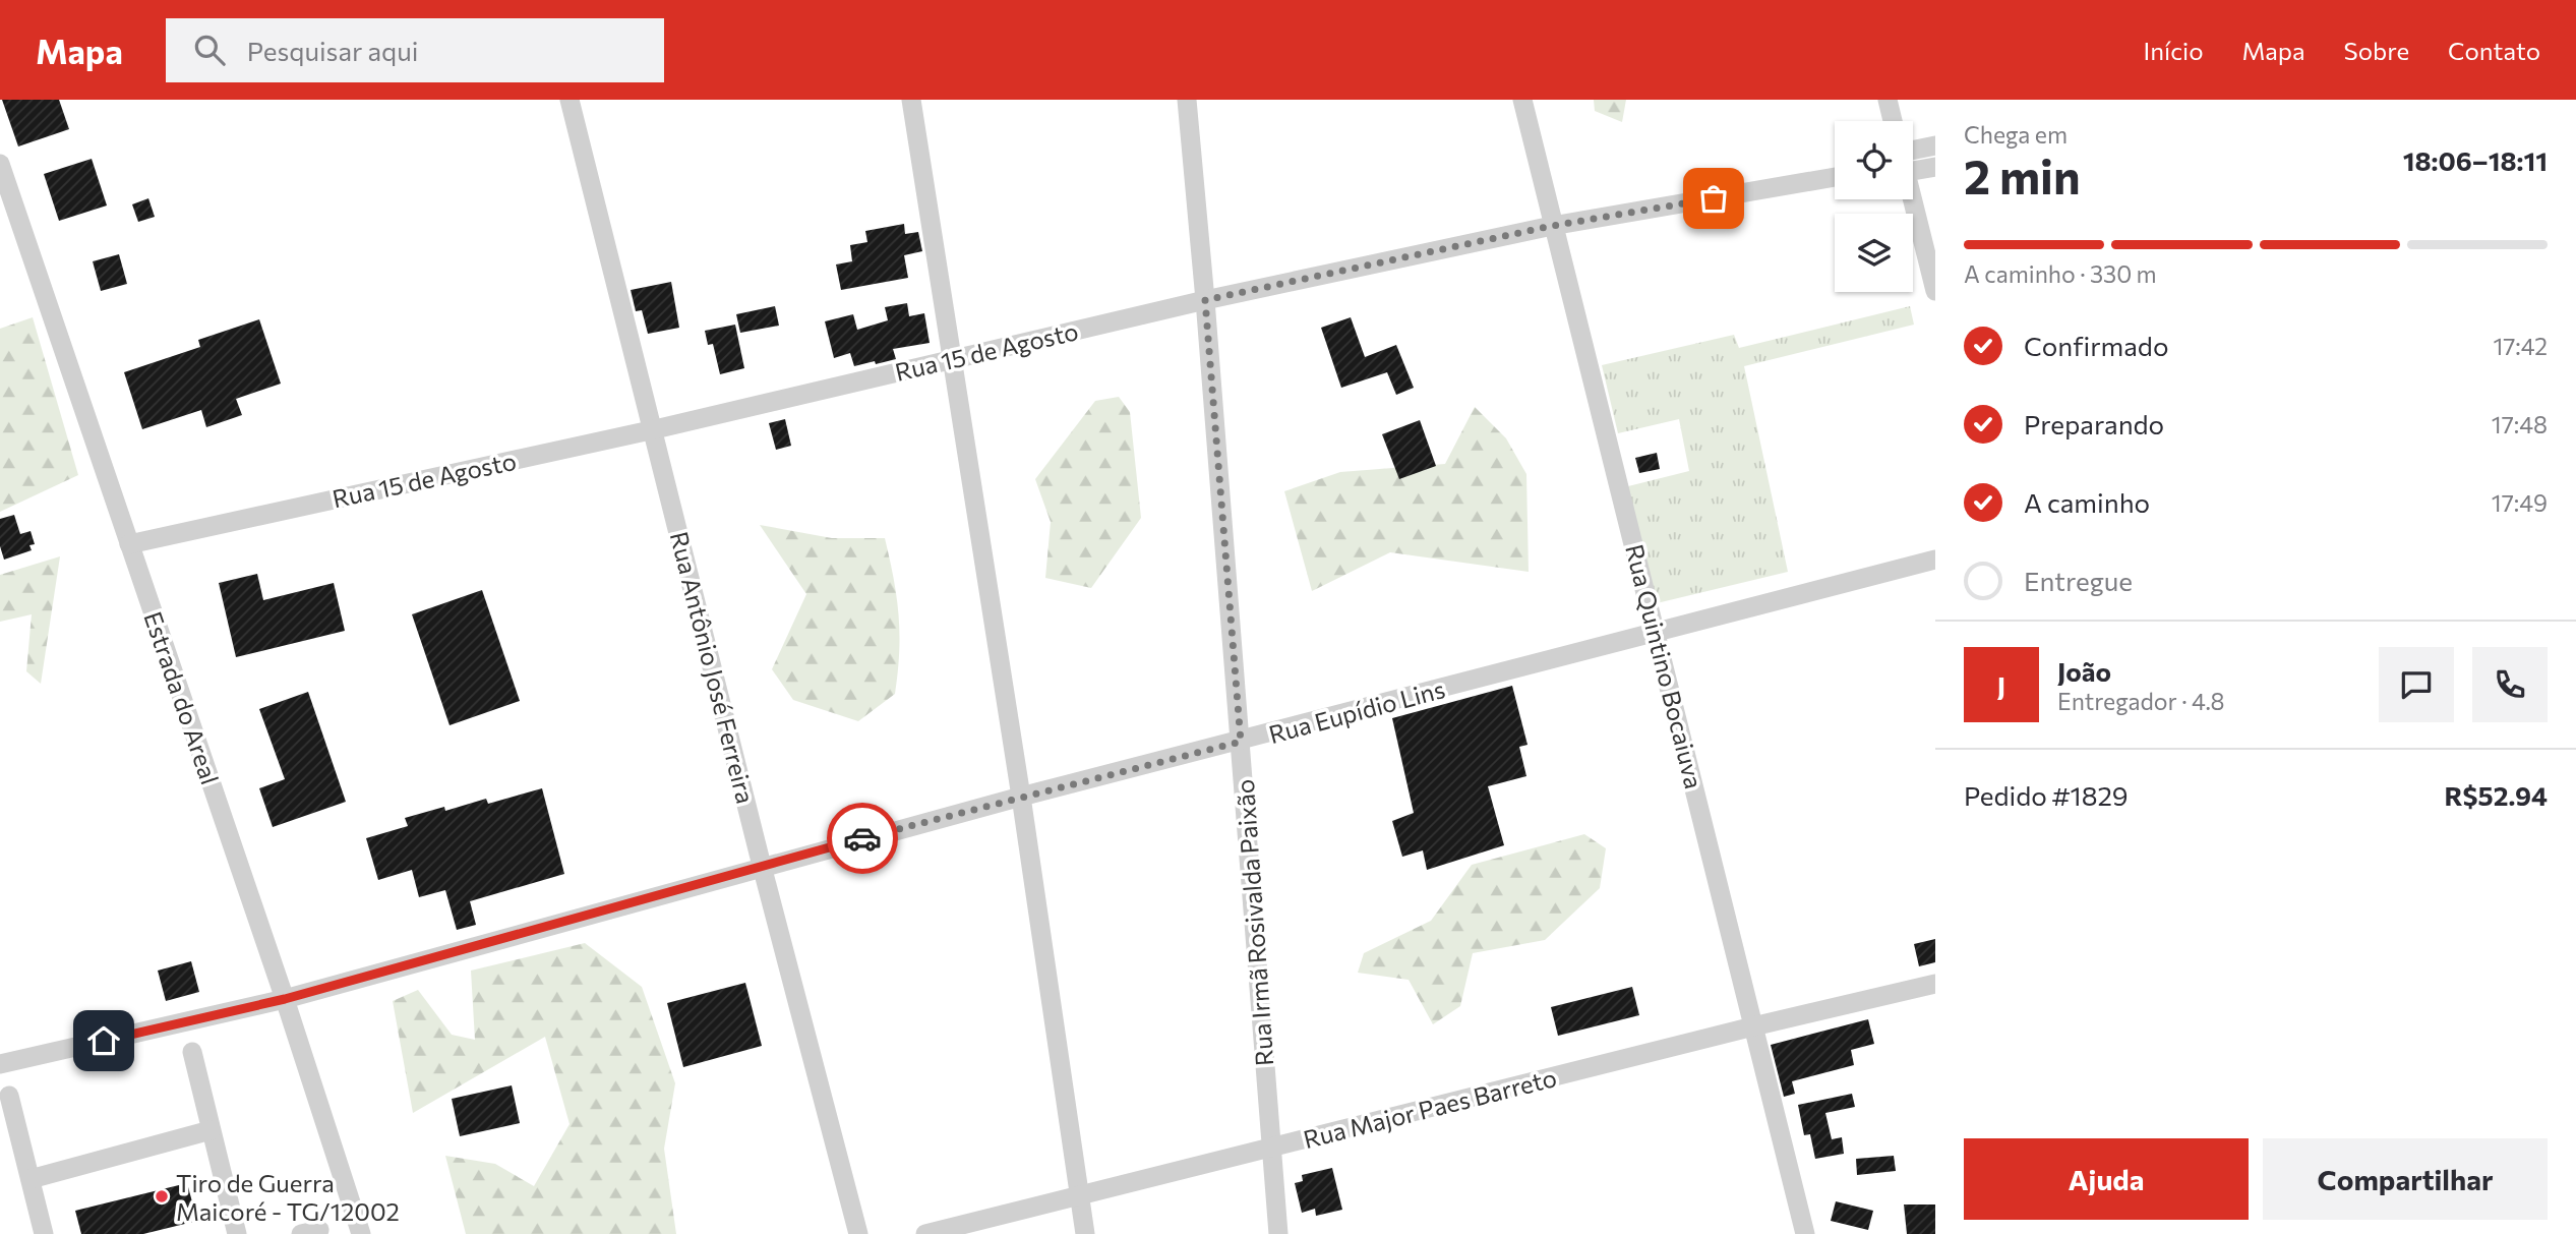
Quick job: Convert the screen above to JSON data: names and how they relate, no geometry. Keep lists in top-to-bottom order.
{
  "streets": {
    "street": [
      "Rua 15 de Agosto",
      "Rua Quintino Bocaiuva",
      "Rua Antônio José Ferreira",
      "Estrada do Areal",
      "Rua Eupídio Lins",
      "Rua Irmã Rosivalda Paixão",
      "Rua Major Paes Barreto"
    ]
  },
  "crossings": [
    ["Rua 15 de Agosto", "Rua Quintino Bocaiuva"],
    ["Rua 15 de Agosto", "Rua Antônio José Ferreira"],
    ["Rua 15 de Agosto", "Estrada do Areal"],
    ["Rua 15 de Agosto", "Rua Irmã Rosivalda Paixão"],
    ["Rua Quintino Bocaiuva", "Rua Eupídio Lins"],
    ["Rua Quintino Bocaiuva", "Rua Major Paes Barreto"],
    ["Rua Antônio José Ferreira", "Rua Eupídio Lins"],
    ["Estrada do Areal", "Rua Eupídio Lins"],
    ["Rua Eupídio Lins", "Rua Irmã Rosivalda Paixão"],
    ["Rua Irmã Rosivalda Paixão", "Rua Major Paes Barreto"]
  ],
  "places": ["Tiro de Guerra Maicoré - TG/12002"],
  "page": {
    "header": "Mapa",
    "search": "Pesquisar aqui",
    "nav": [
      "Início",
      "Mapa",
      "Sobre",
      "Contato"
    ],
    "heading": ["2 min", "Chega em", "18:06–18:11"],
    "panel": [
      "João",
      "Entregador · 4.8",
      "Pedido #1829",
      "R$52.94"
    ],
    "bar": "A caminho · 330 m",
    "list": [
      ["Confirmado", "17:42"],
      ["Preparando", "17:48"],
      ["A caminho", "17:49"],
      "Entregue"
    ],
    "round": "J",
    "buttons": ["Ajuda", "Compartilhar"]
  }
}
